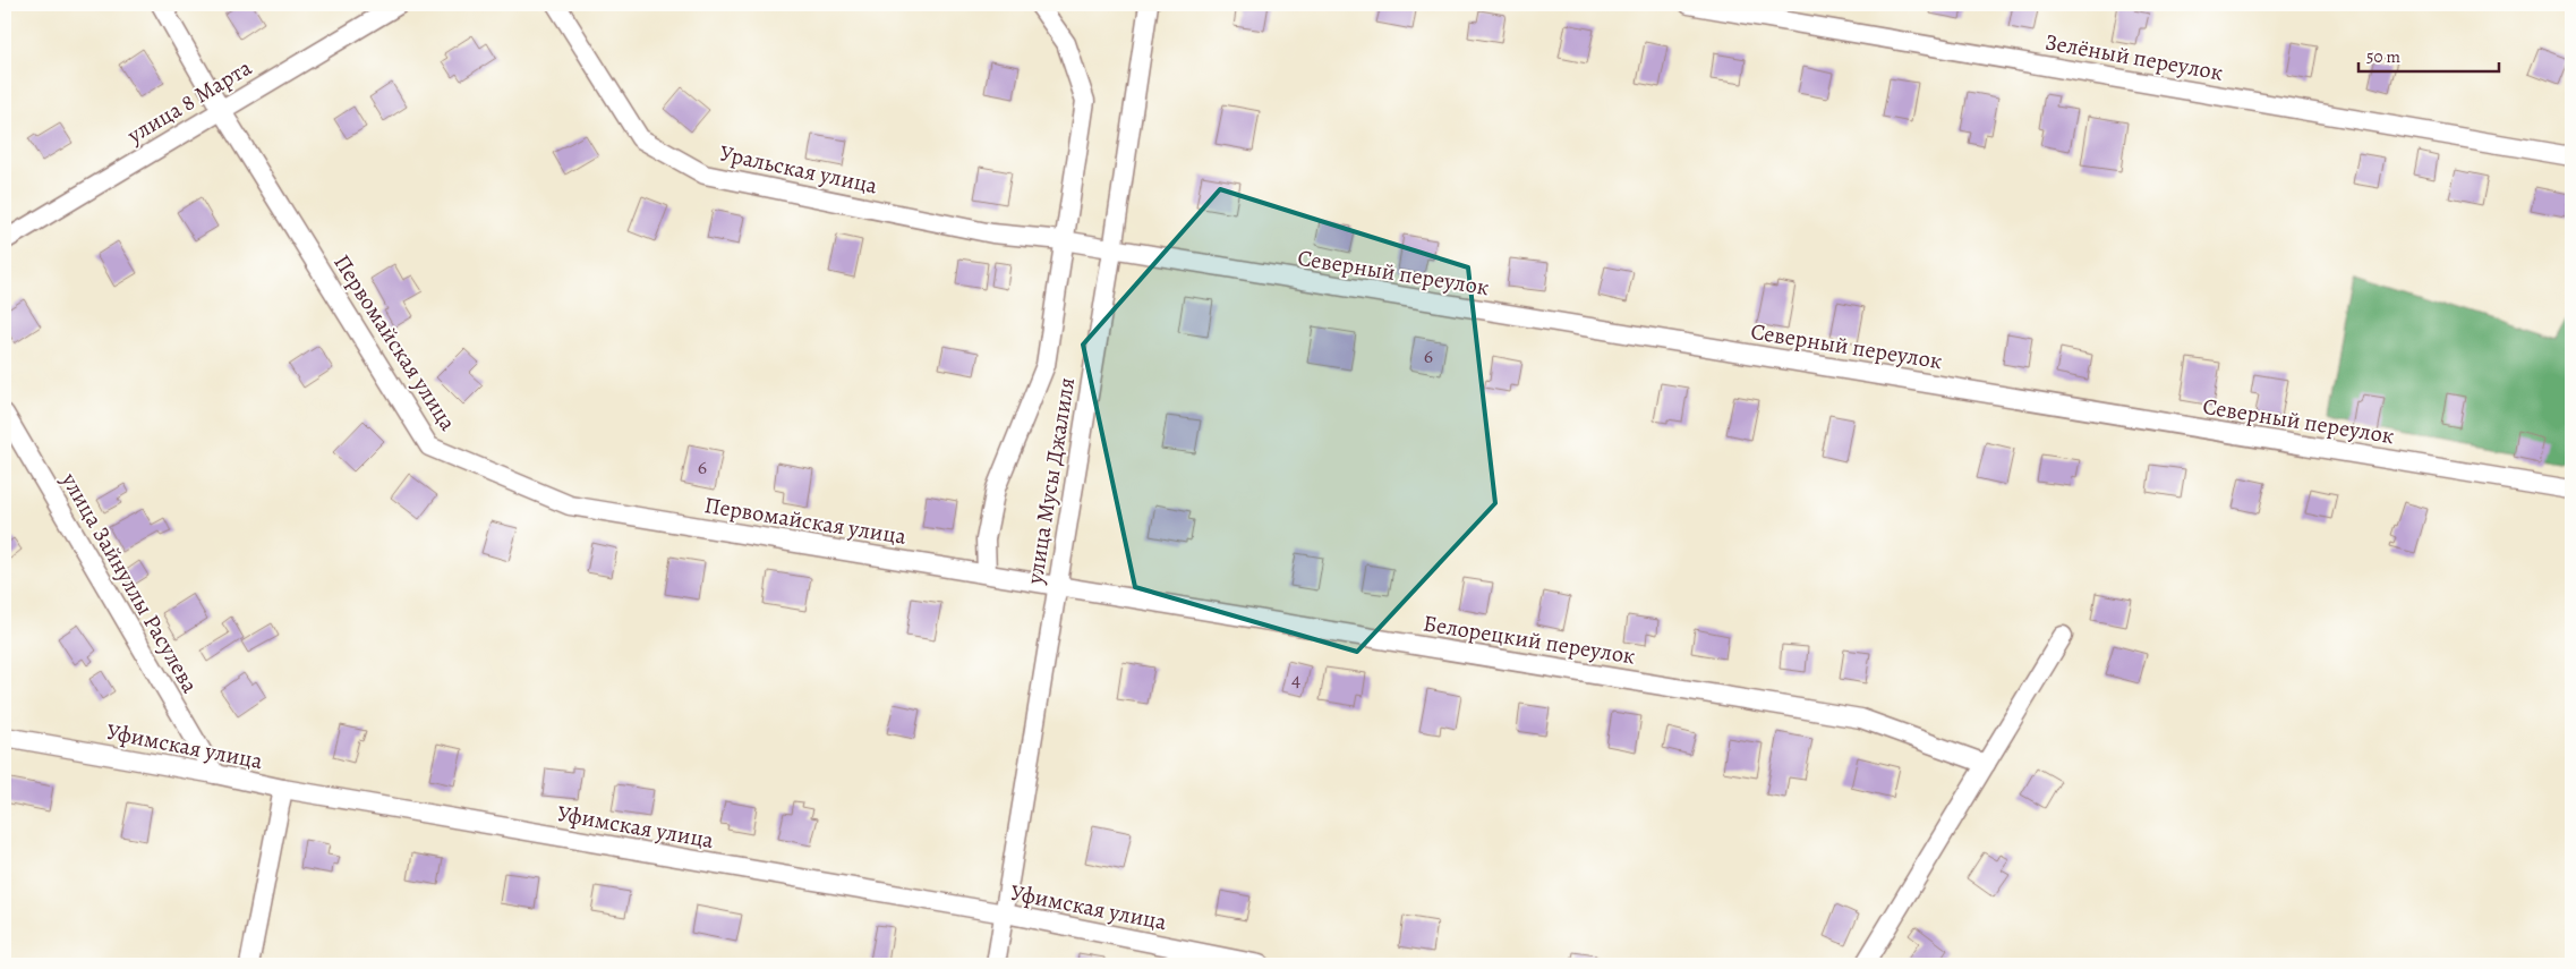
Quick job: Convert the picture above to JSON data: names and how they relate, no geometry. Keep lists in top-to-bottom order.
{
  "streets": {
    "street": [
      "Зелёный переулок",
      "улица 8 Марта",
      "Уральская улица",
      "Северный переулок",
      "Первомайская улица",
      "улица Мусы Джалиля",
      "улица Зайнуллы Расулева",
      "Белорецкий переулок",
      "Уфимская улица"
    ]
  },
  "crossings": [
    ["улица 8 Марта", "Первомайская улица"],
    ["Уральская улица", "Северный переулок"],
    ["Уральская улица", "улица Мусы Джалиля"],
    ["Северный переулок", "улица Мусы Джалиля"],
    ["Первомайская улица", "улица Мусы Джалиля"],
    ["Первомайская улица", "Белорецкий переулок"],
    ["улица Мусы Джалиля", "Белорецкий переулок"],
    ["улица Мусы Джалиля", "Уфимская улица"],
    ["улица Зайнуллы Расулева", "Уфимская улица"]
  ],
  "house_numbers": ["6", "6", "4"],
  "scale_bar": "50 m"
}
